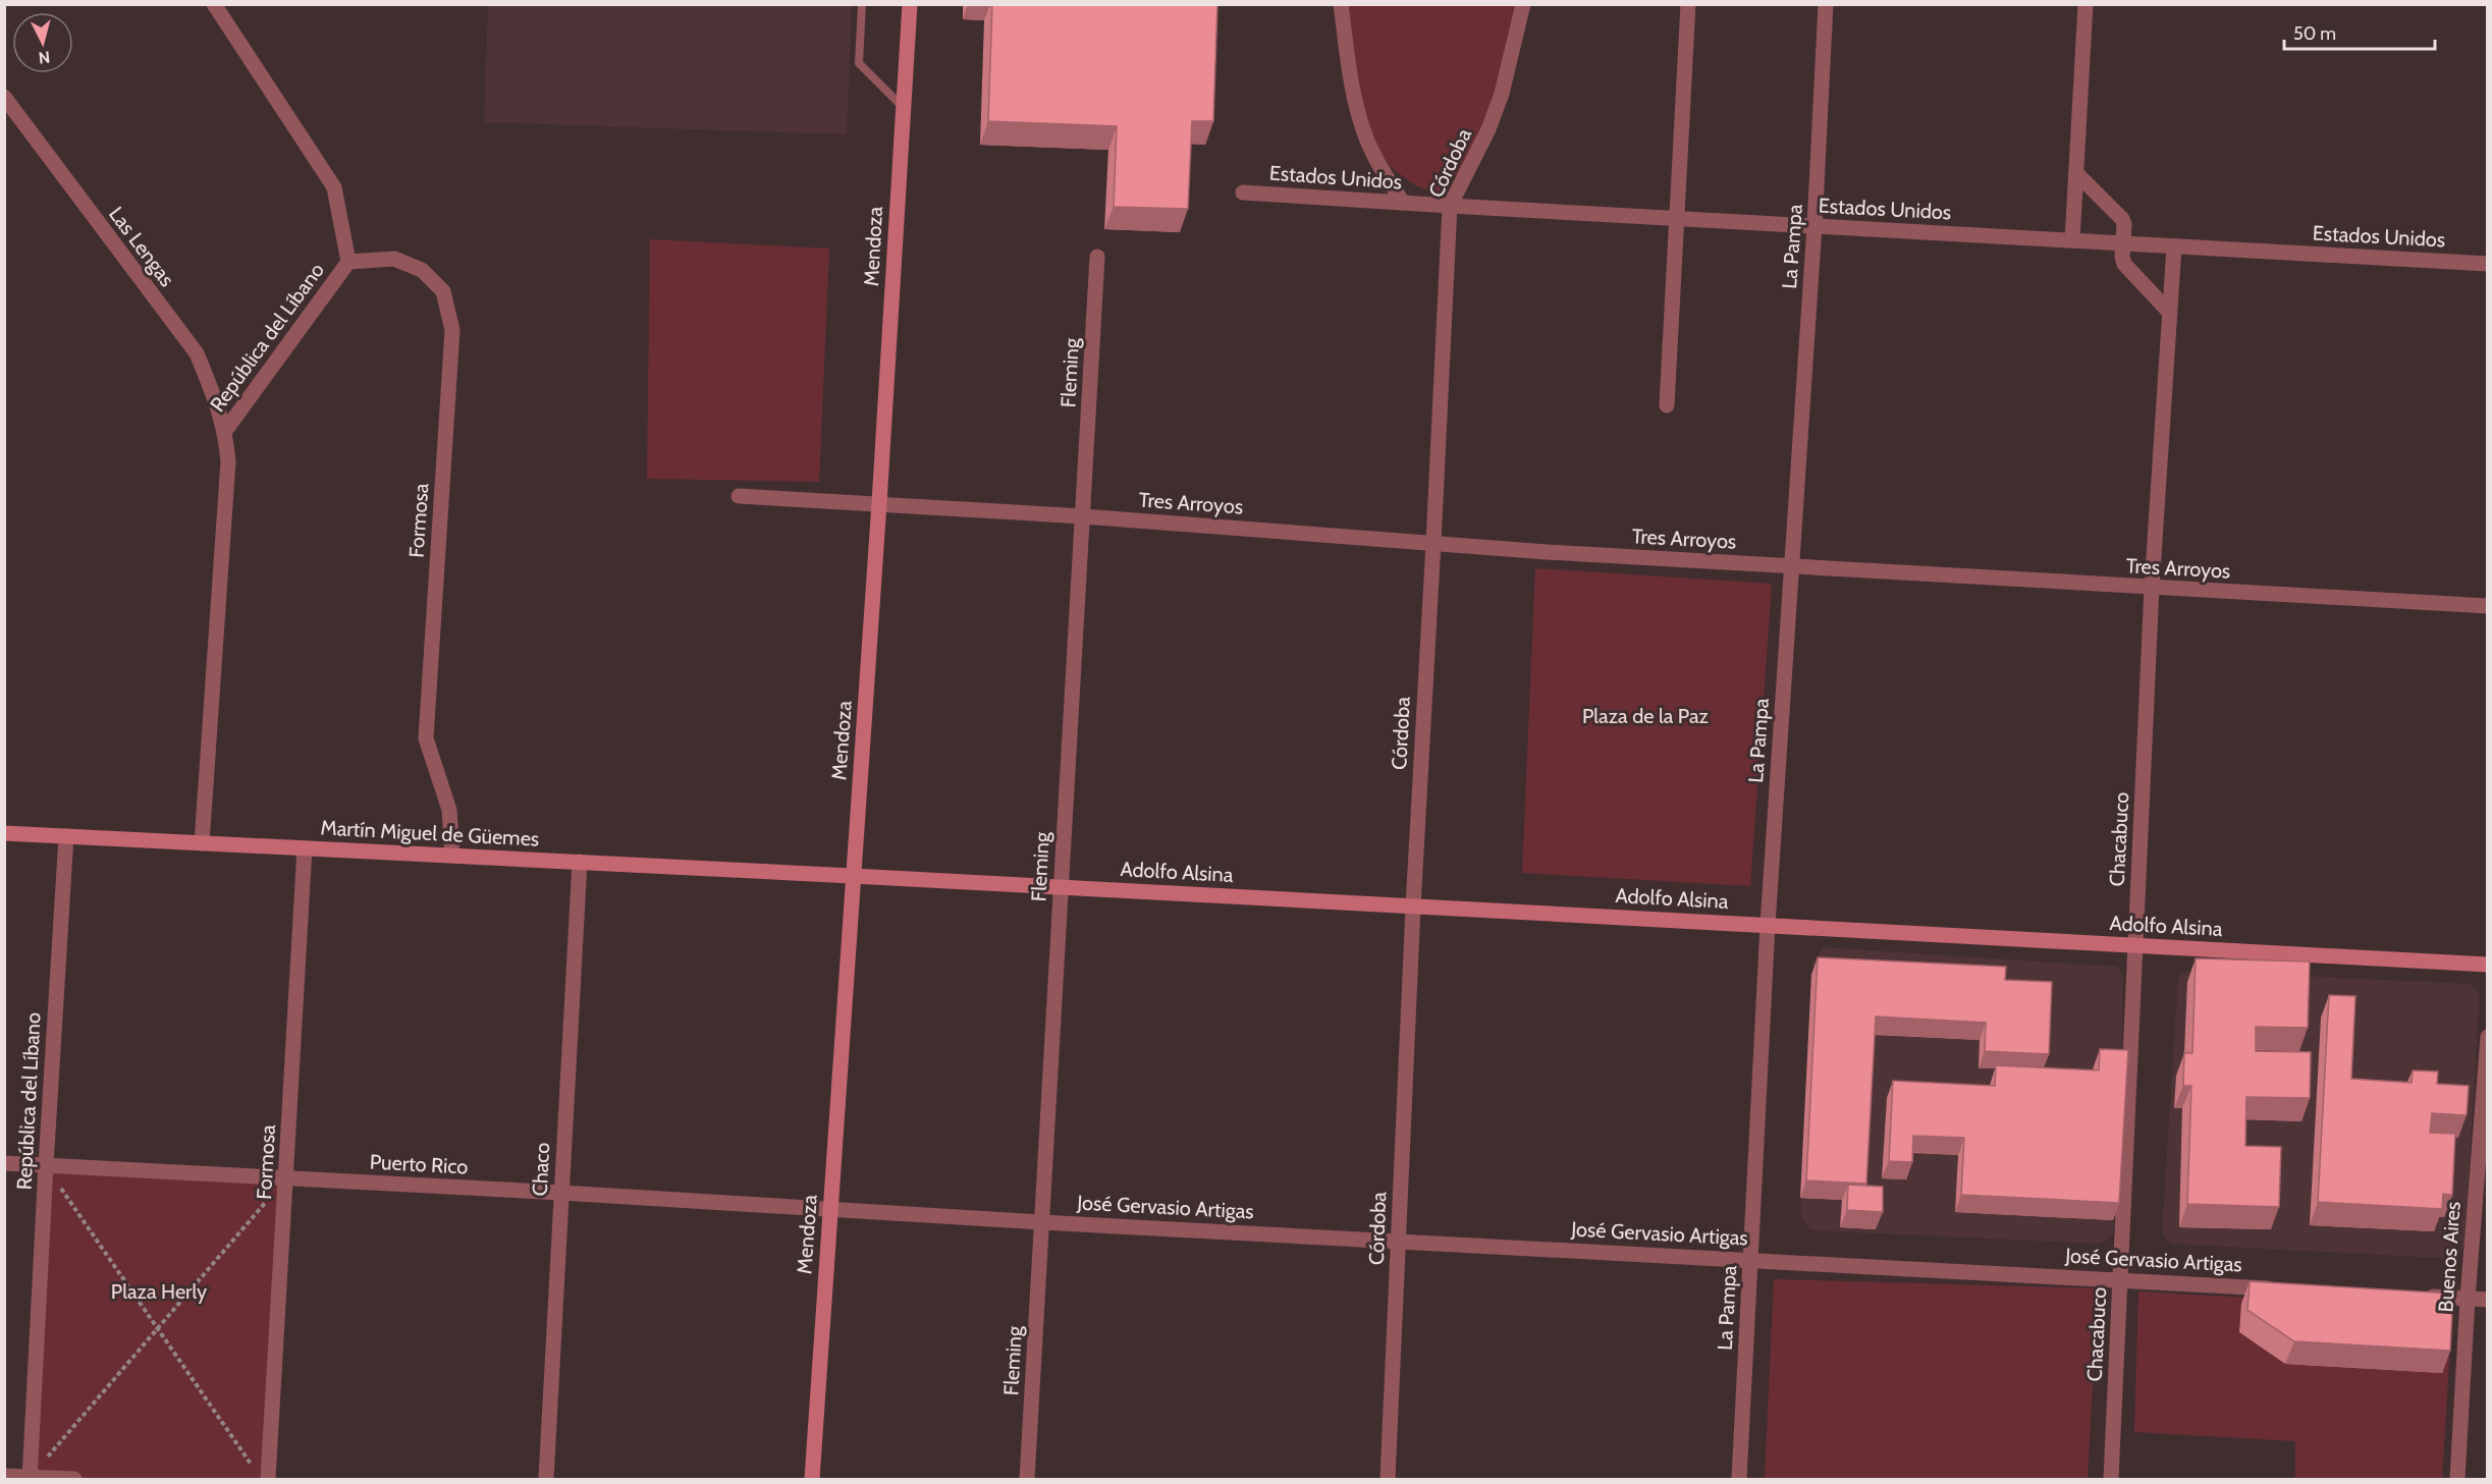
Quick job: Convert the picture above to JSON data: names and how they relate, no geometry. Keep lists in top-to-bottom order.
{
  "streets": {
    "main road": ["Mendoza", "Martín Miguel de Güemes", "Adolfo Alsina"],
    "street": [
      "Córdoba",
      "Estados Unidos",
      "Las Lengas",
      "La Pampa",
      "República del Líbano",
      "Fleming",
      "Tres Arroyos",
      "Formosa",
      "Chacabuco",
      "Puerto Rico",
      "Chaco",
      "José Gervasio Artigas",
      "Buenos Aires"
    ]
  },
  "crossings": [
    ["Córdoba", "Estados Unidos"],
    ["Córdoba", "Tres Arroyos"],
    ["Córdoba", "Adolfo Alsina"],
    ["Córdoba", "José Gervasio Artigas"],
    ["Estados Unidos", "La Pampa"],
    ["Estados Unidos", "Chacabuco"],
    ["Las Lengas", "República del Líbano"],
    ["Mendoza", "Tres Arroyos"],
    ["Mendoza", "Martín Miguel de Güemes"],
    ["Mendoza", "Adolfo Alsina"],
    ["Mendoza", "Puerto Rico"],
    ["Mendoza", "José Gervasio Artigas"],
    ["La Pampa", "Tres Arroyos"],
    ["La Pampa", "Adolfo Alsina"],
    ["La Pampa", "José Gervasio Artigas"],
    ["República del Líbano", "Formosa"],
    ["República del Líbano", "Martín Miguel de Güemes"],
    ["República del Líbano", "Puerto Rico"],
    ["Fleming", "Tres Arroyos"],
    ["Fleming", "Adolfo Alsina"],
    ["Fleming", "José Gervasio Artigas"],
    ["Tres Arroyos", "Chacabuco"],
    ["Formosa", "Martín Miguel de Güemes"],
    ["Formosa", "Puerto Rico"],
    ["Martín Miguel de Güemes", "Adolfo Alsina"],
    ["Martín Miguel de Güemes", "Chaco"],
    ["Chacabuco", "Adolfo Alsina"],
    ["Chacabuco", "José Gervasio Artigas"],
    ["Puerto Rico", "Chaco"],
    ["Puerto Rico", "José Gervasio Artigas"]
  ],
  "parks": ["Plaza de la Paz", "Plaza Herly"],
  "scale_bar": "50 m",
  "north": "bottom"
}
